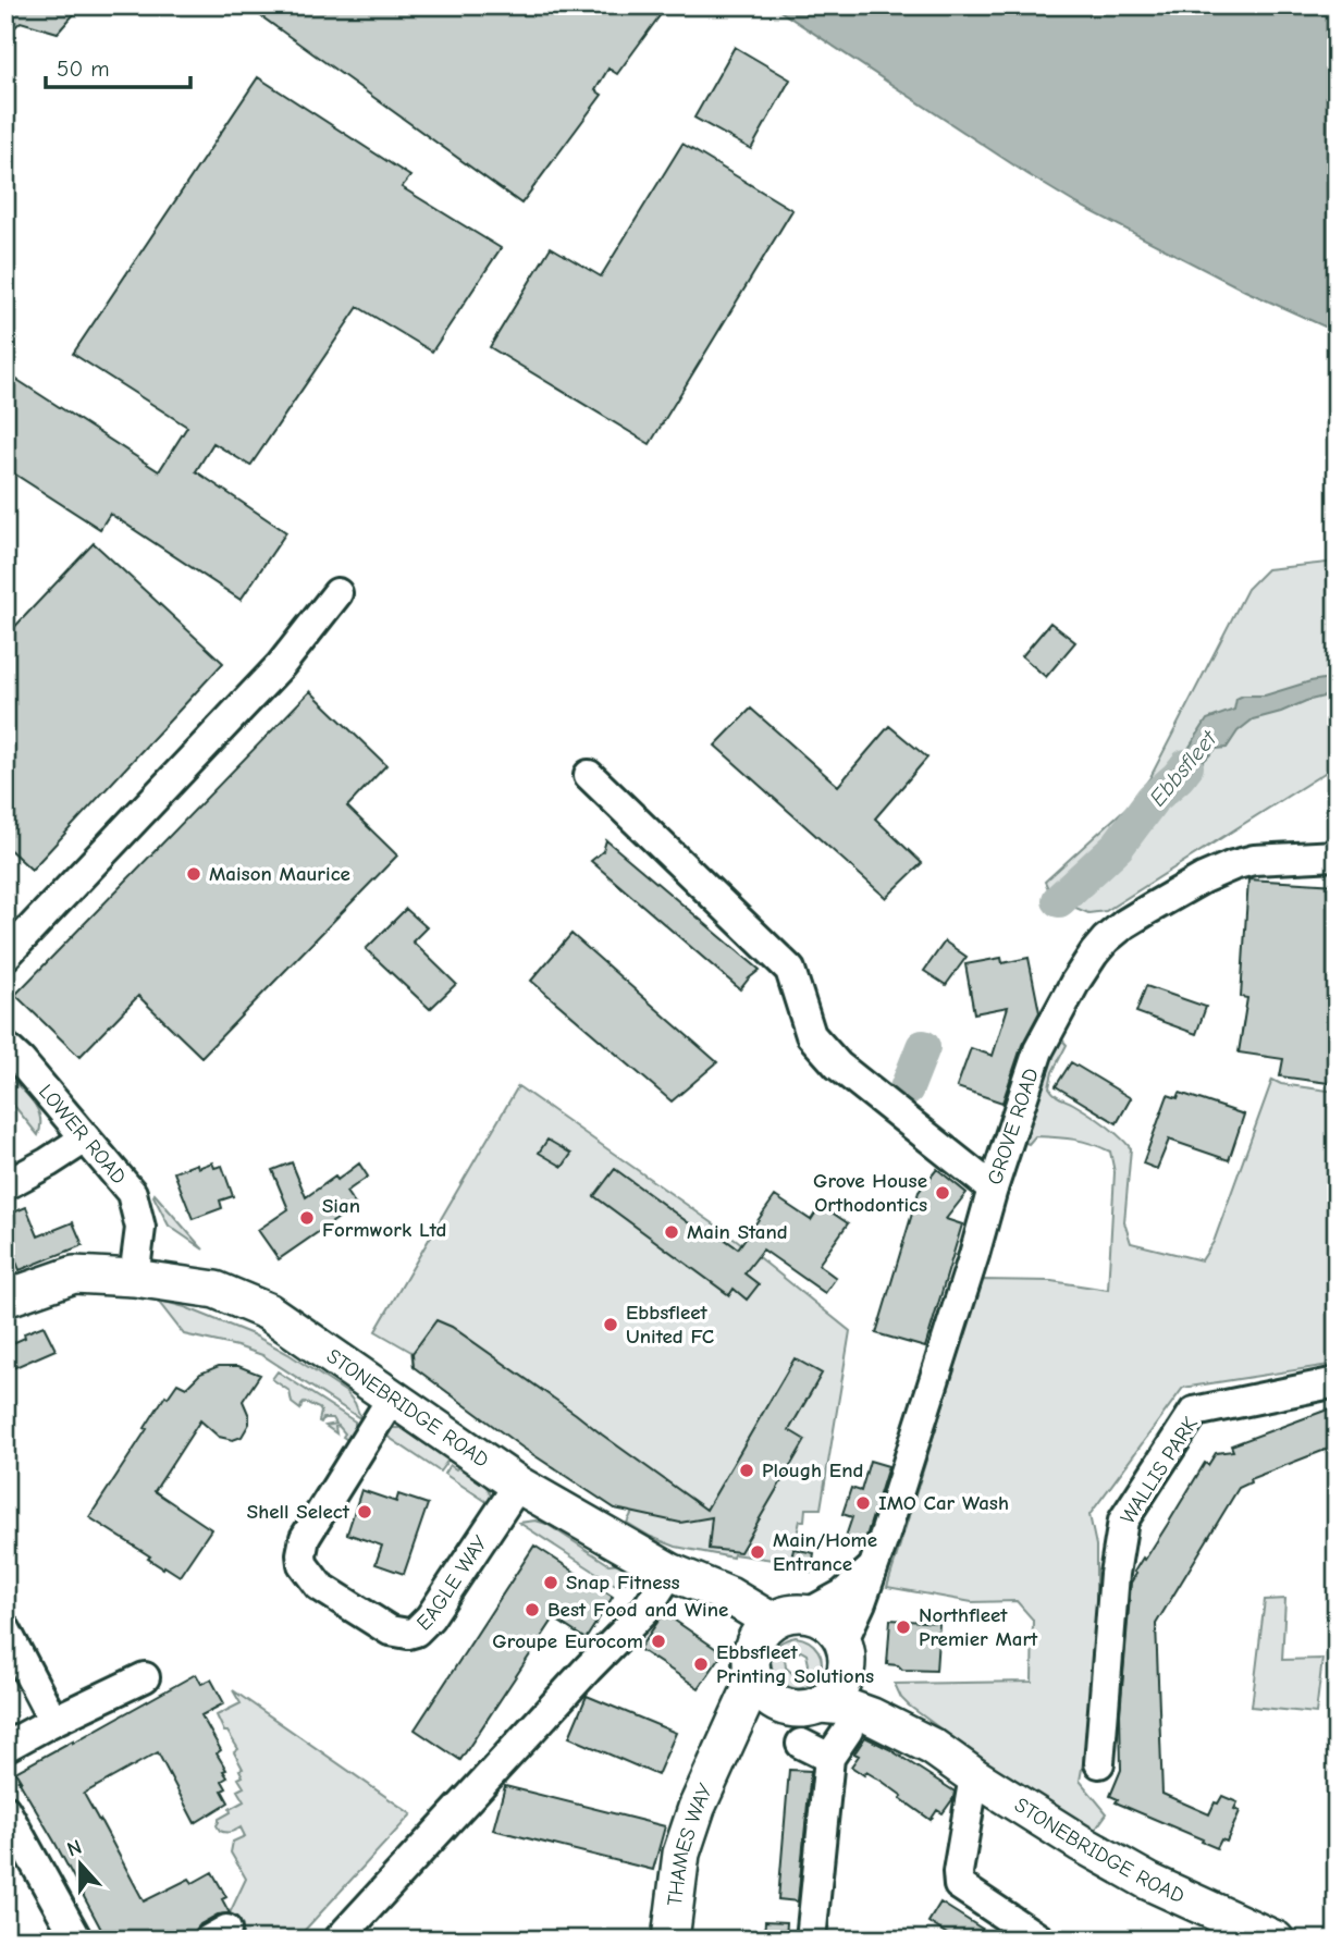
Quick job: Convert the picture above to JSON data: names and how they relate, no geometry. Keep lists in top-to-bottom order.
{
  "streets": {
    "main road": ["STONEBRIDGE ROAD", "THAMES WAY"],
    "street": [
      "GROVE ROAD",
      "LOWER ROAD",
      "WALLIS PARK",
      "EAGLE WAY"
    ]
  },
  "crossings": [
    ["GROVE ROAD", "STONEBRIDGE ROAD"],
    ["GROVE ROAD", "THAMES WAY"],
    ["LOWER ROAD", "STONEBRIDGE ROAD"],
    ["STONEBRIDGE ROAD", "EAGLE WAY"],
    ["STONEBRIDGE ROAD", "THAMES WAY"]
  ],
  "water": ["Ebbsfleet"],
  "places": [
    "Maison Maurice",
    "Grove House Orthodontics",
    "Sian Formwork Ltd",
    "Main Stand",
    "Ebbsfleet United FC",
    "Plough End",
    "IMO Car Wash",
    "Shell Select",
    "Main/Home Entrance",
    "Snap Fitness",
    "Best Food and Wine",
    "Northfleet Premier Mart",
    "Groupe Eurocom",
    "Ebbsfleet Printing Solutions"
  ],
  "scale_bar": "50 m",
  "north": "top"
}
